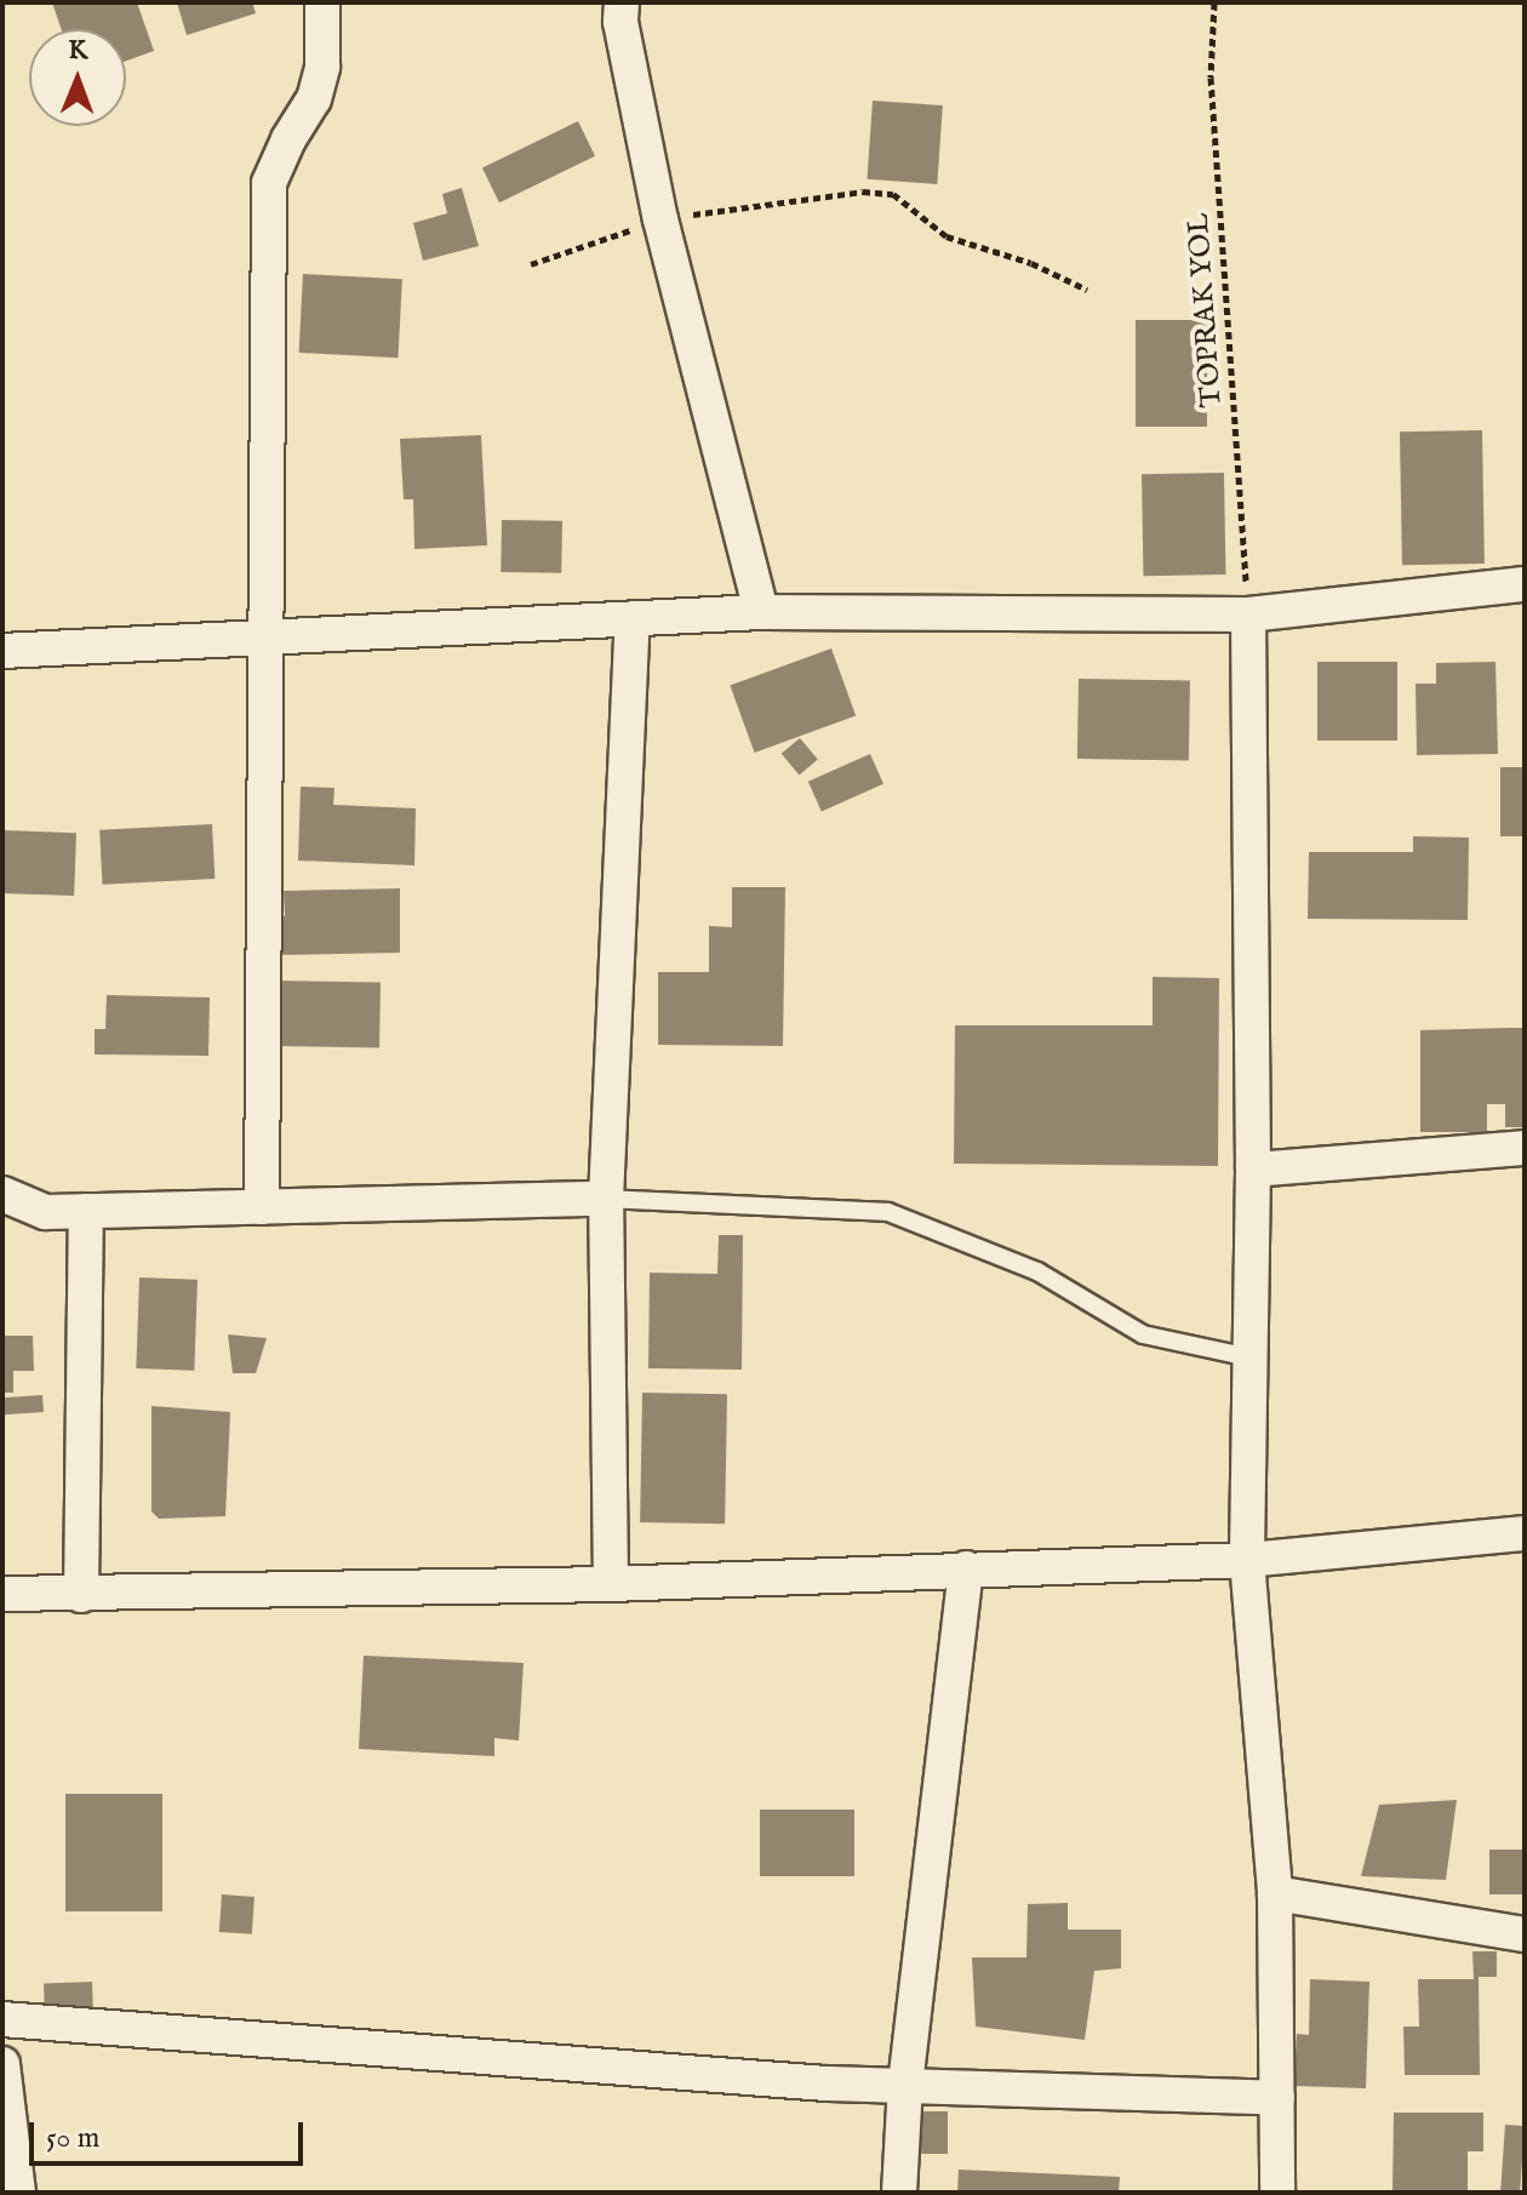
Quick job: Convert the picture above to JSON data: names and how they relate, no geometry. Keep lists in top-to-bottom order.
{
  "streets": {
    "path": ["TOPRAK YOL"]
  },
  "scale_bar": "50 m",
  "north": "top"
}
